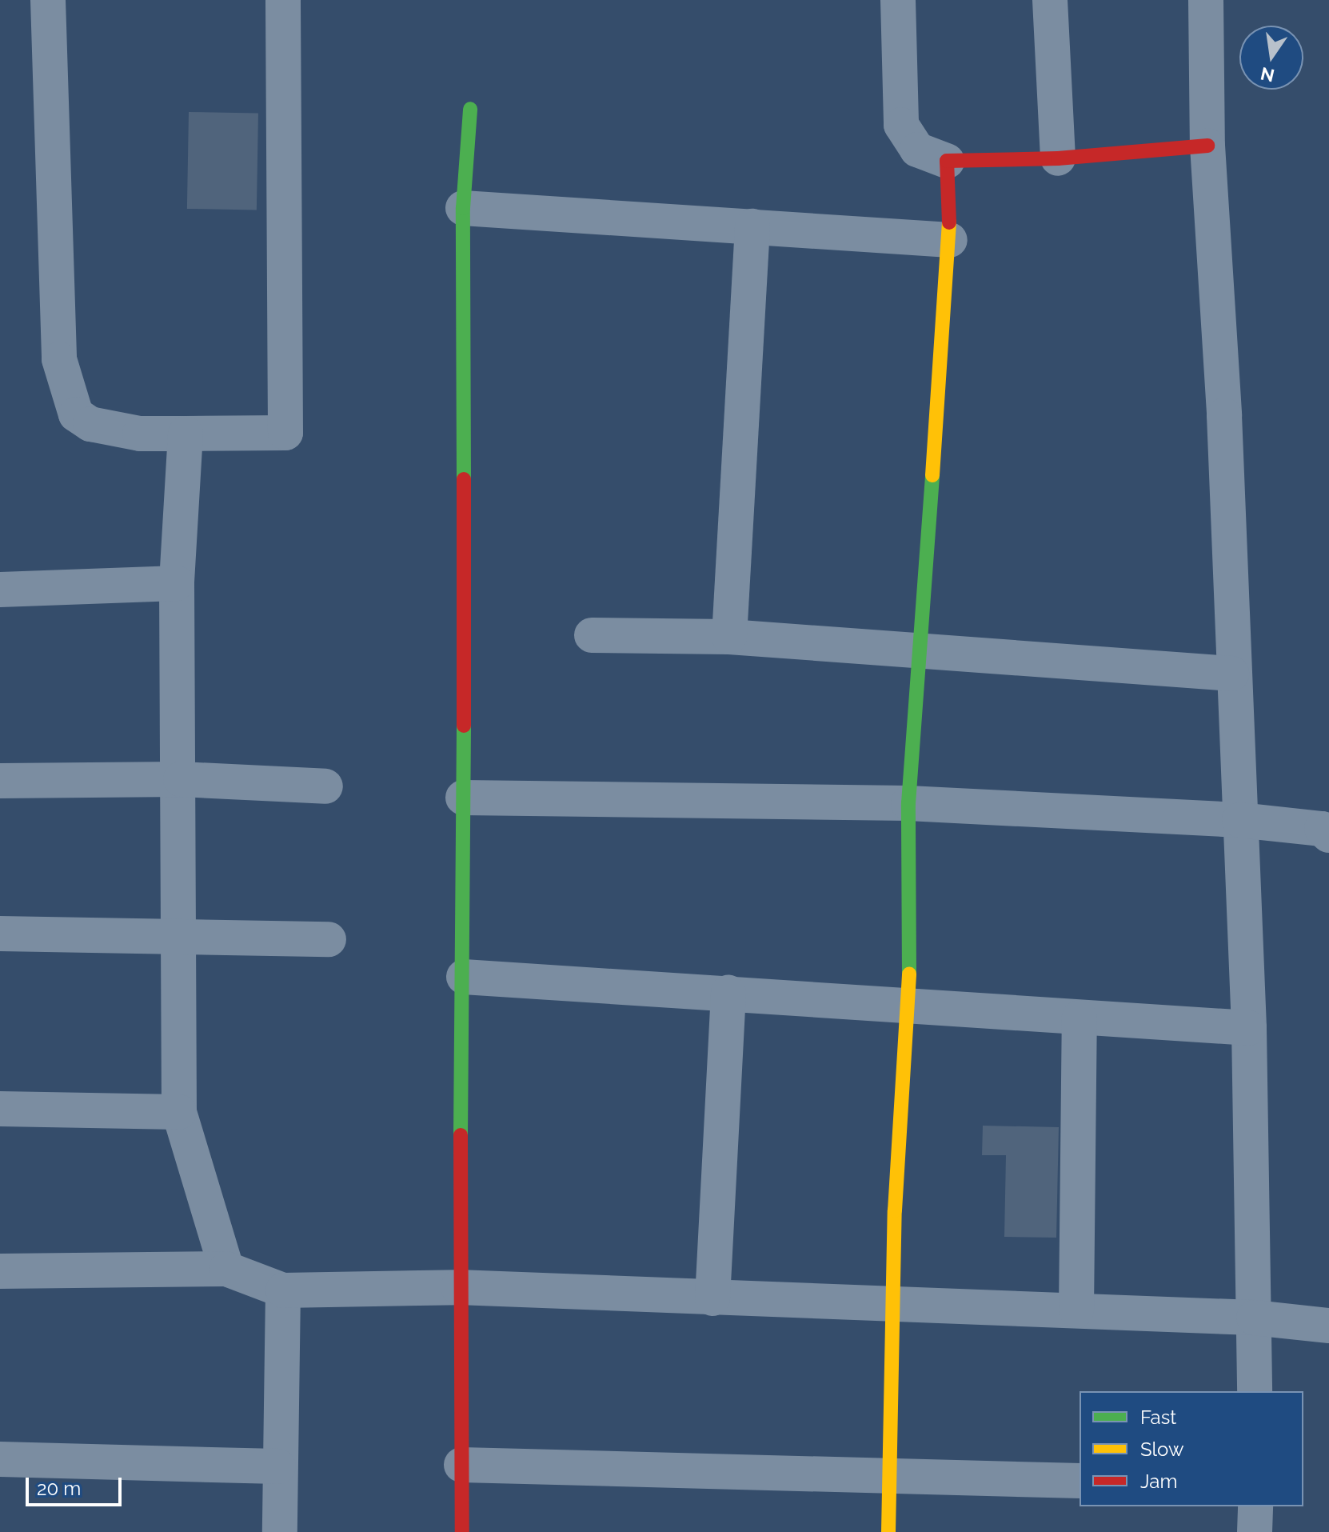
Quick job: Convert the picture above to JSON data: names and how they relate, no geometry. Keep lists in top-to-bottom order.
{
  "legend": ["Fast", "Slow", "Jam"],
  "scale_bar": "20 m",
  "north": "bottom"
}
